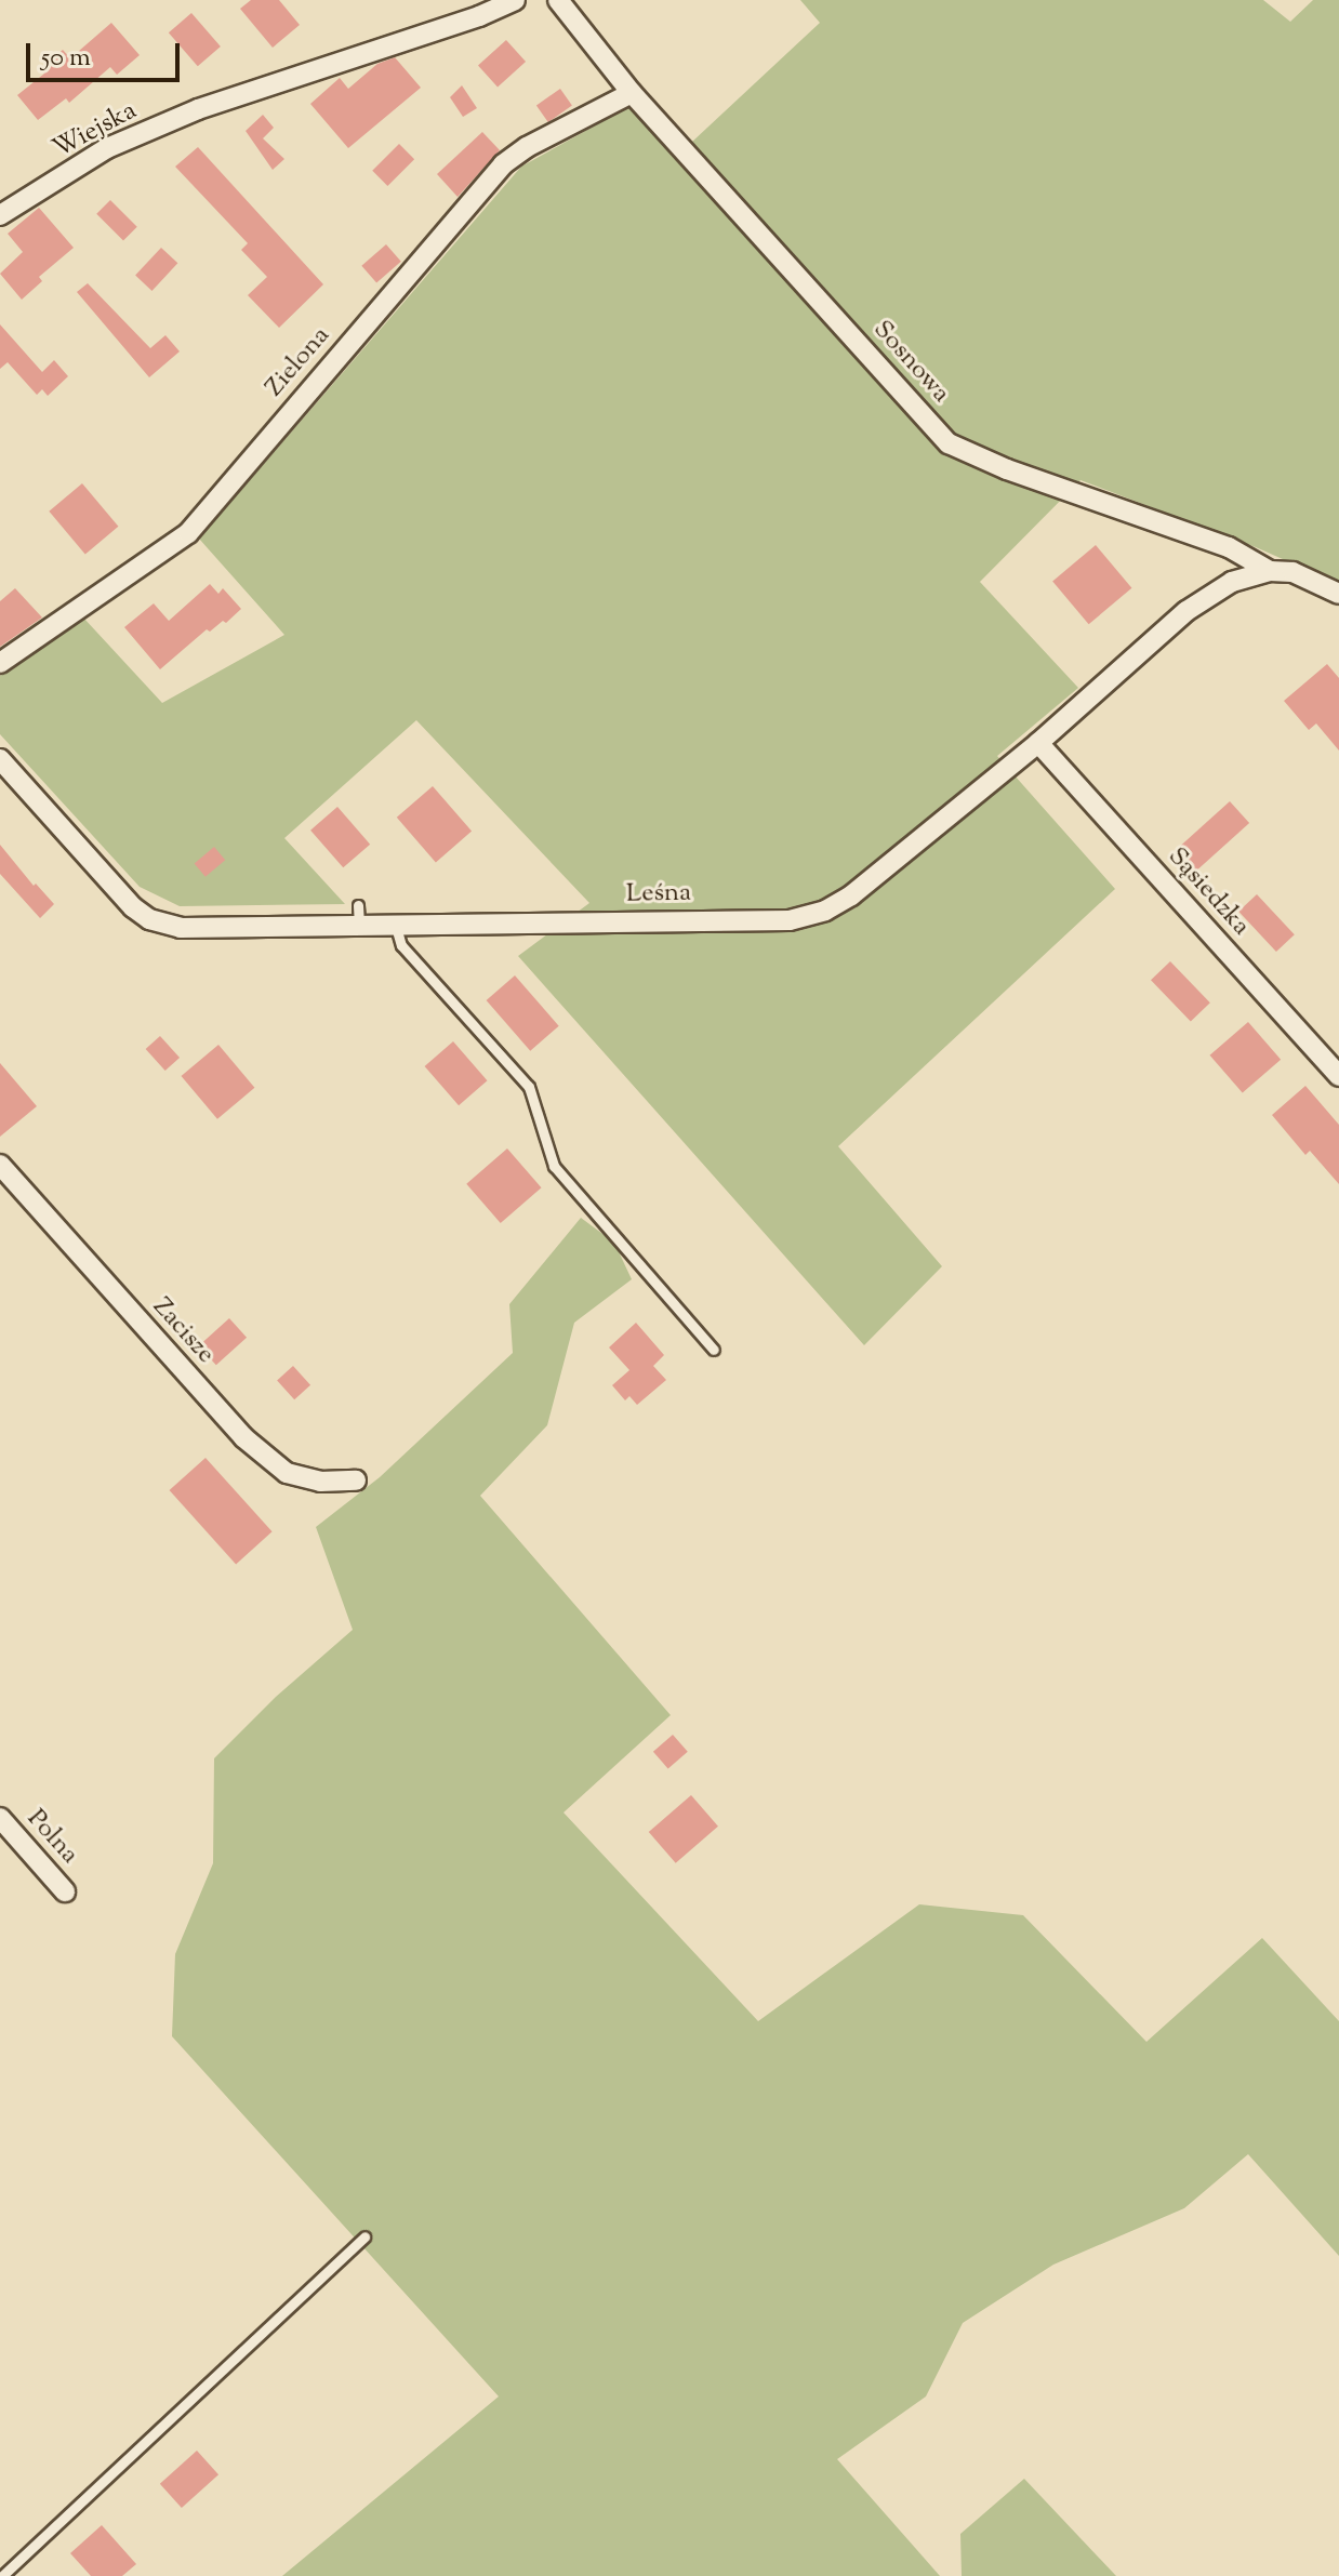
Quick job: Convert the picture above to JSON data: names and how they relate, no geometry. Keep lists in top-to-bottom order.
{
  "streets": {
    "street": [
      "Wiejska",
      "Zielona",
      "Sosnowa",
      "Sąsiedzka",
      "Leśna",
      "Zacisze",
      "Polna"
    ]
  },
  "crossings": [
    ["Zielona", "Sosnowa"],
    ["Sosnowa", "Leśna"],
    ["Sąsiedzka", "Leśna"]
  ],
  "scale_bar": "50 m"
}
